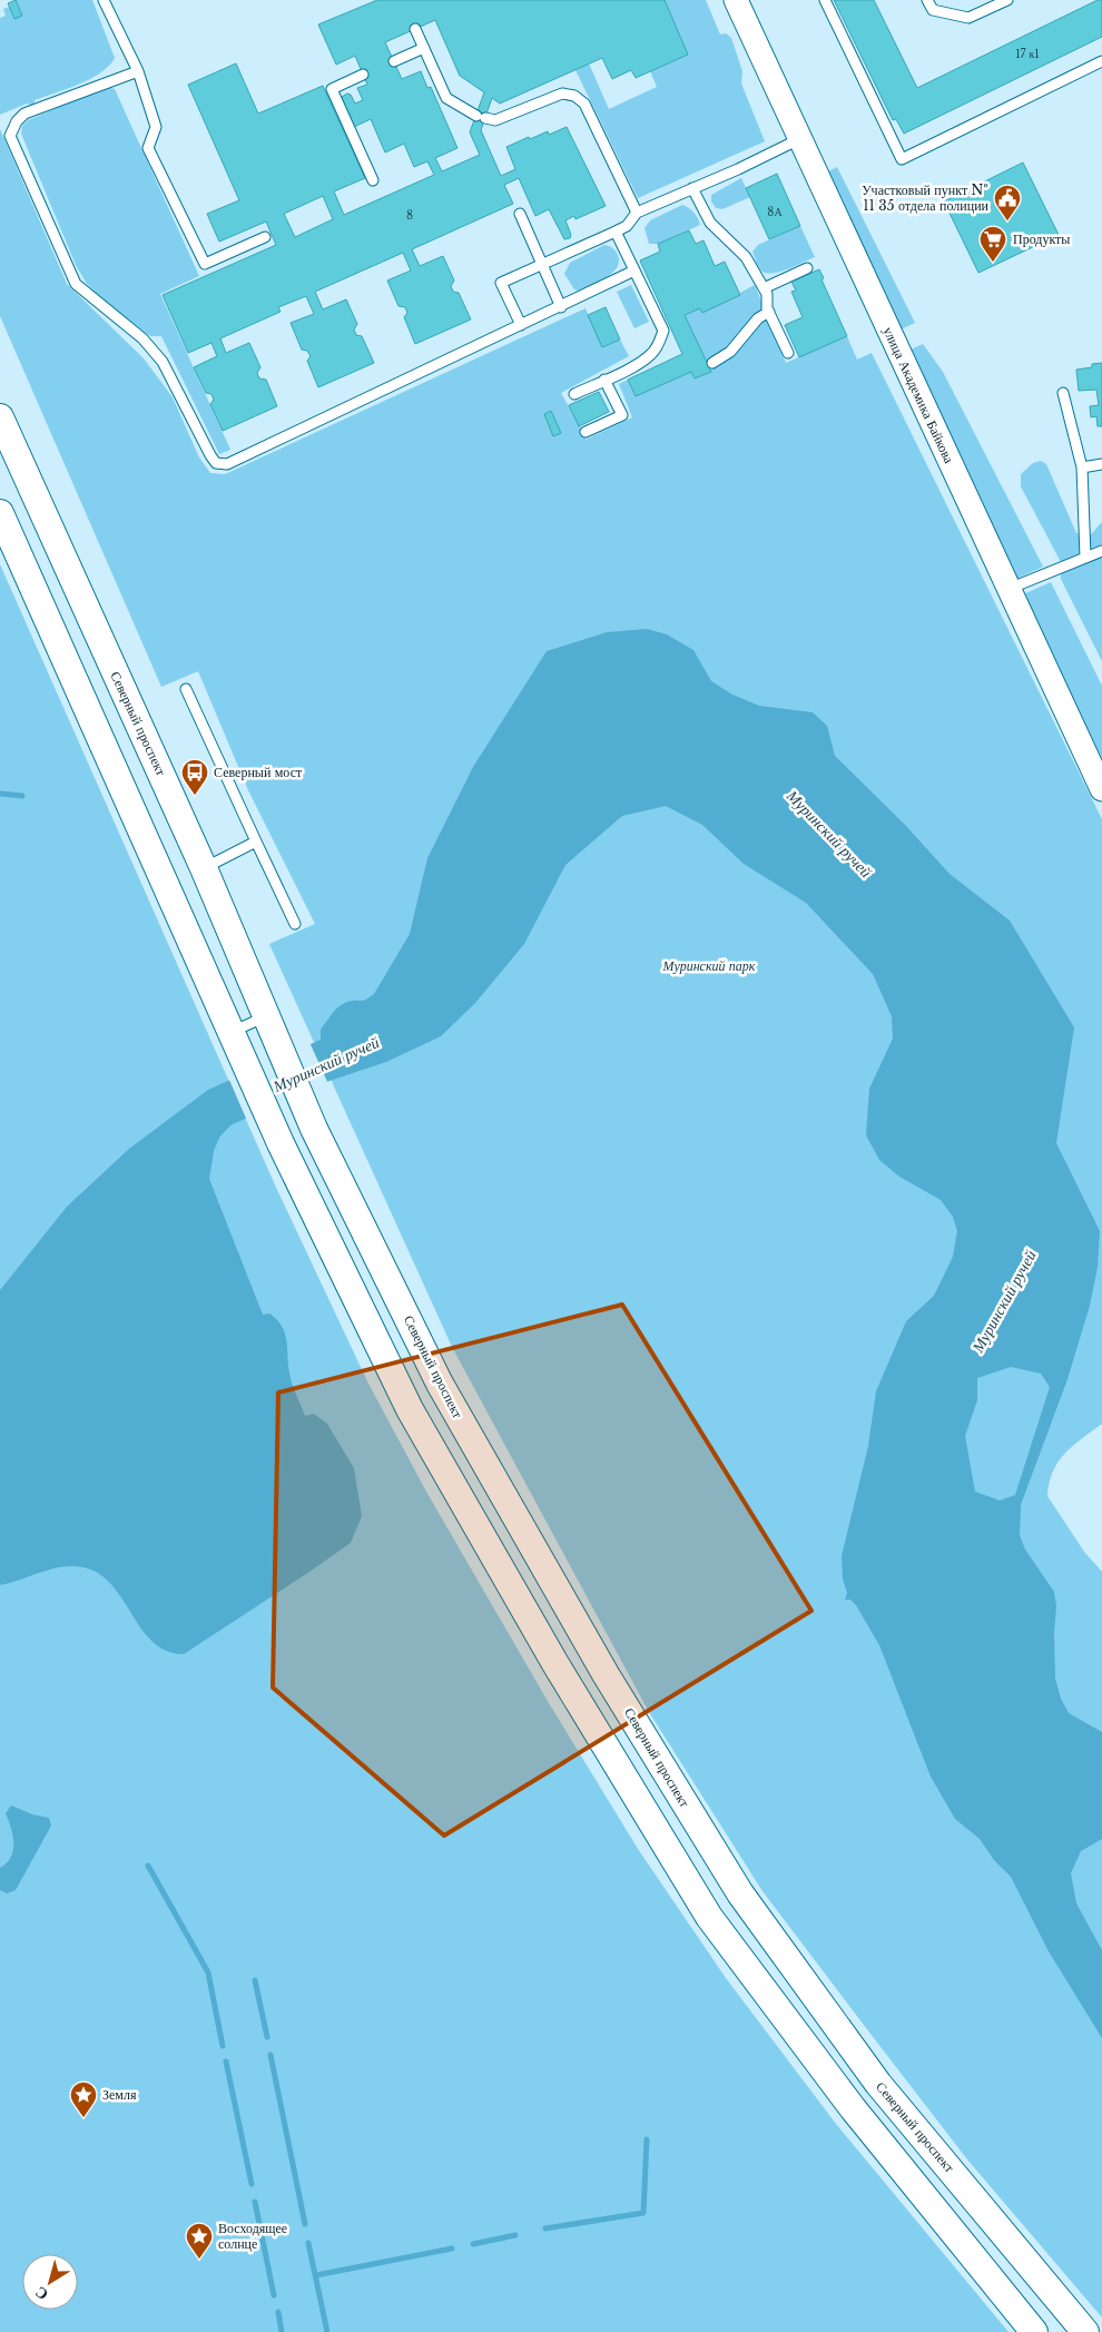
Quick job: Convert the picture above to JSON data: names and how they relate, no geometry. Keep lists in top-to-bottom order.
{
  "streets": {
    "main road": ["Северный проспект"],
    "street": ["улица Академика Байкова"]
  },
  "water": ["Муринский ручей"],
  "parks": ["Муринский парк"],
  "places": {
    "public building": ["Участковый пункт № 11 35 отдела полиции"],
    "supermarket": ["Продукты"],
    "bus stop": ["Северный мост"],
    "place": ["Земля", "Восходящее солнце"]
  },
  "house_numbers": ["17 к1", "8А", "8"],
  "north": "bottom left"
}
